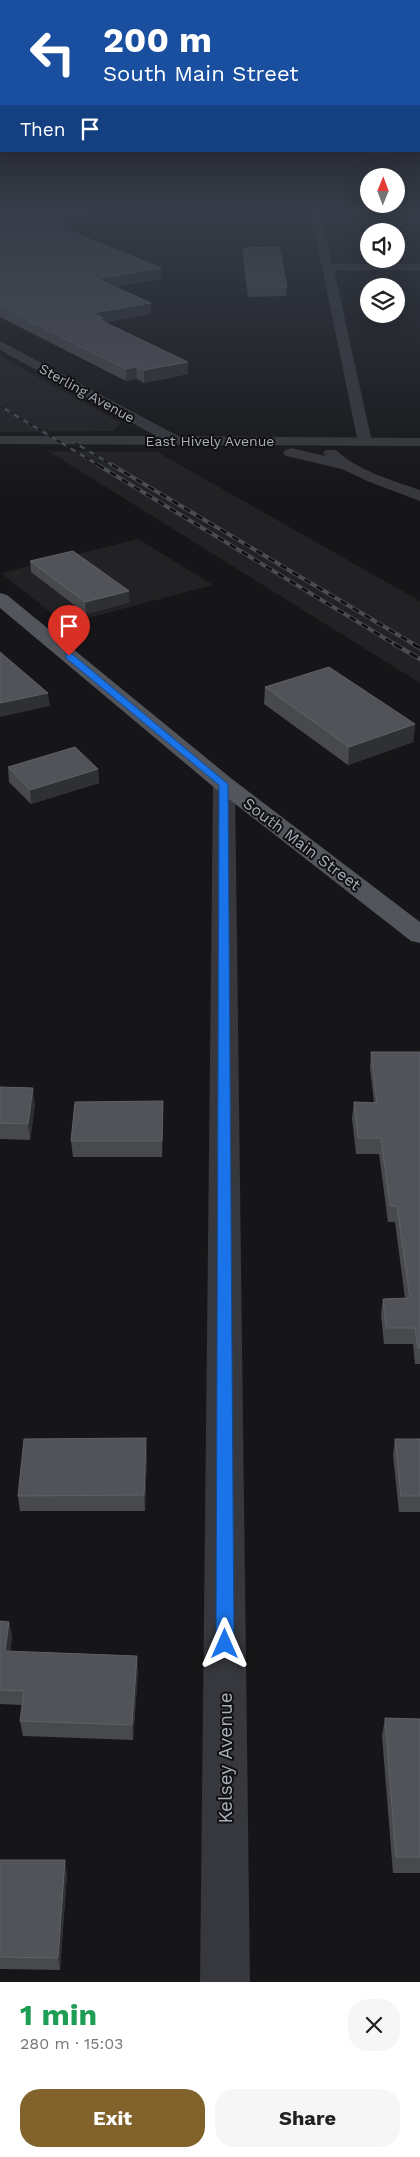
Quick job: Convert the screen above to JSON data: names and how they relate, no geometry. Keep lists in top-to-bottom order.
{
  "streets": {
    "main road": ["South Main Street"],
    "street": ["Sterling Avenue", "East Hively Avenue", "Kelsey Avenue"]
  },
  "crossings": [
    ["Sterling Avenue", "East Hively Avenue"],
    ["South Main Street", "Kelsey Avenue"]
  ],
  "north": "top",
  "page": {
    "turn": ["200 m", "South Main Street"],
    "then": "Then",
    "heading": ["1 min", "280 m · 15:03"],
    "buttons": ["Exit", "Share"]
  }
}
